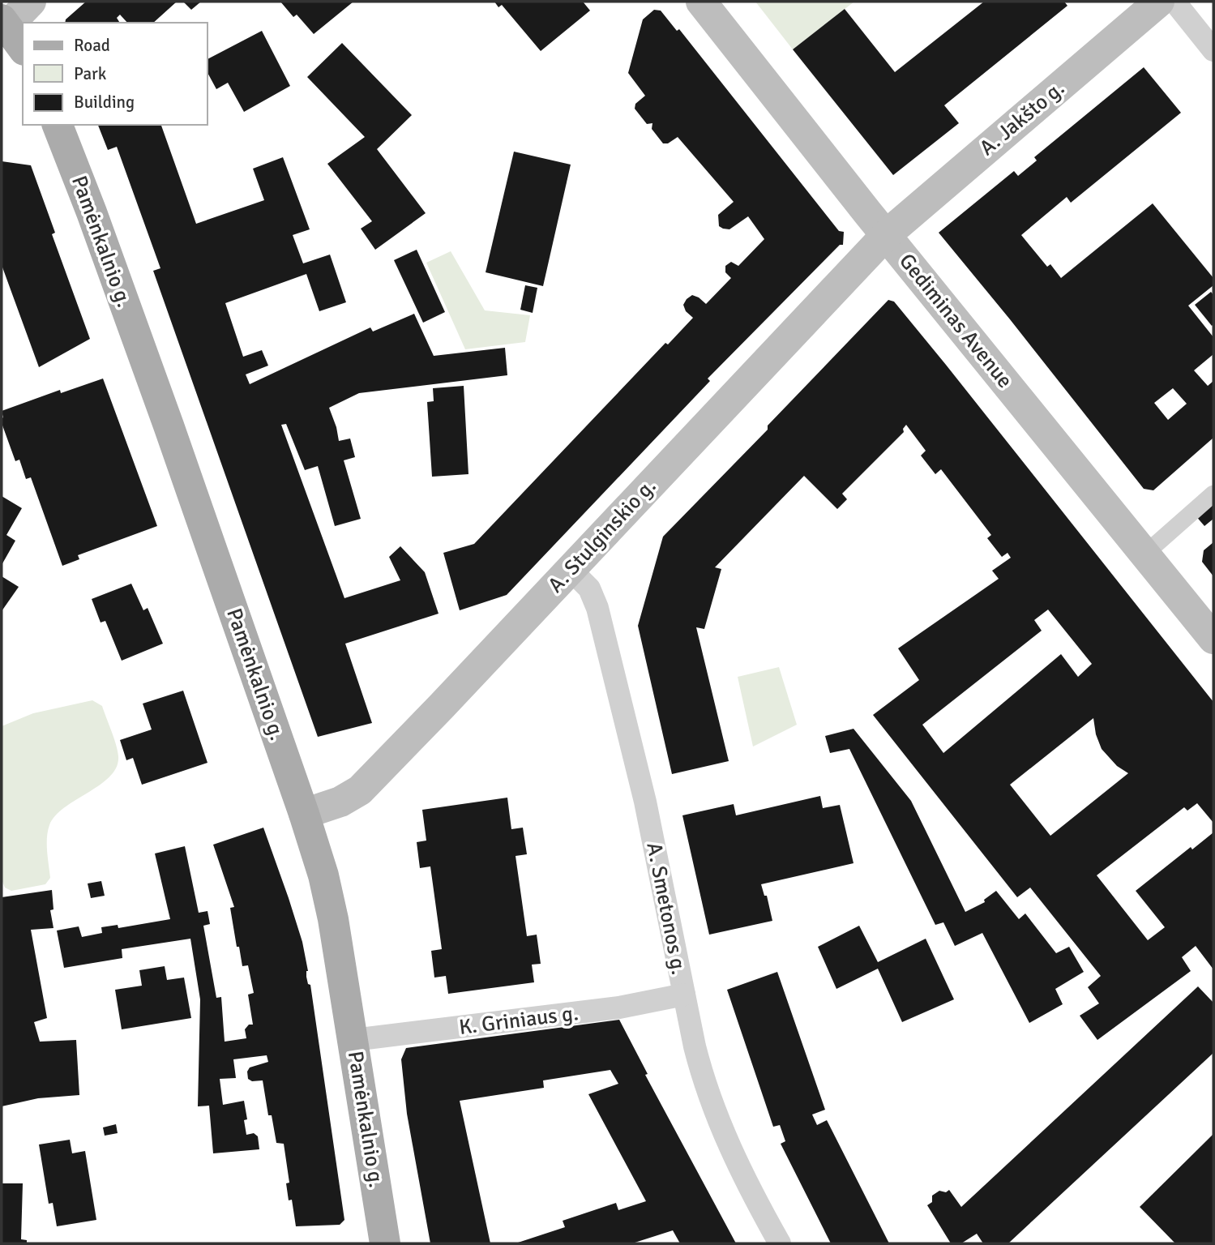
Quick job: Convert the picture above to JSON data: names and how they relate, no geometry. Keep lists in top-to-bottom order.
{
  "streets": {
    "main road": [
      "A. Jakšto g.",
      "Pamėnkalnio g.",
      "Gediminas Avenue",
      "A. Stulginskio g."
    ],
    "street": ["A. Smetonos g.", "K. Griniaus g."]
  },
  "crossings": [
    ["A. Jakšto g.", "Gediminas Avenue"],
    ["A. Jakšto g.", "A. Stulginskio g."],
    ["Pamėnkalnio g.", "A. Stulginskio g."],
    ["Pamėnkalnio g.", "K. Griniaus g."],
    ["Gediminas Avenue", "A. Stulginskio g."],
    ["A. Stulginskio g.", "A. Smetonos g."],
    ["A. Smetonos g.", "K. Griniaus g."]
  ],
  "legend": ["Road", "Park", "Building"]
}
